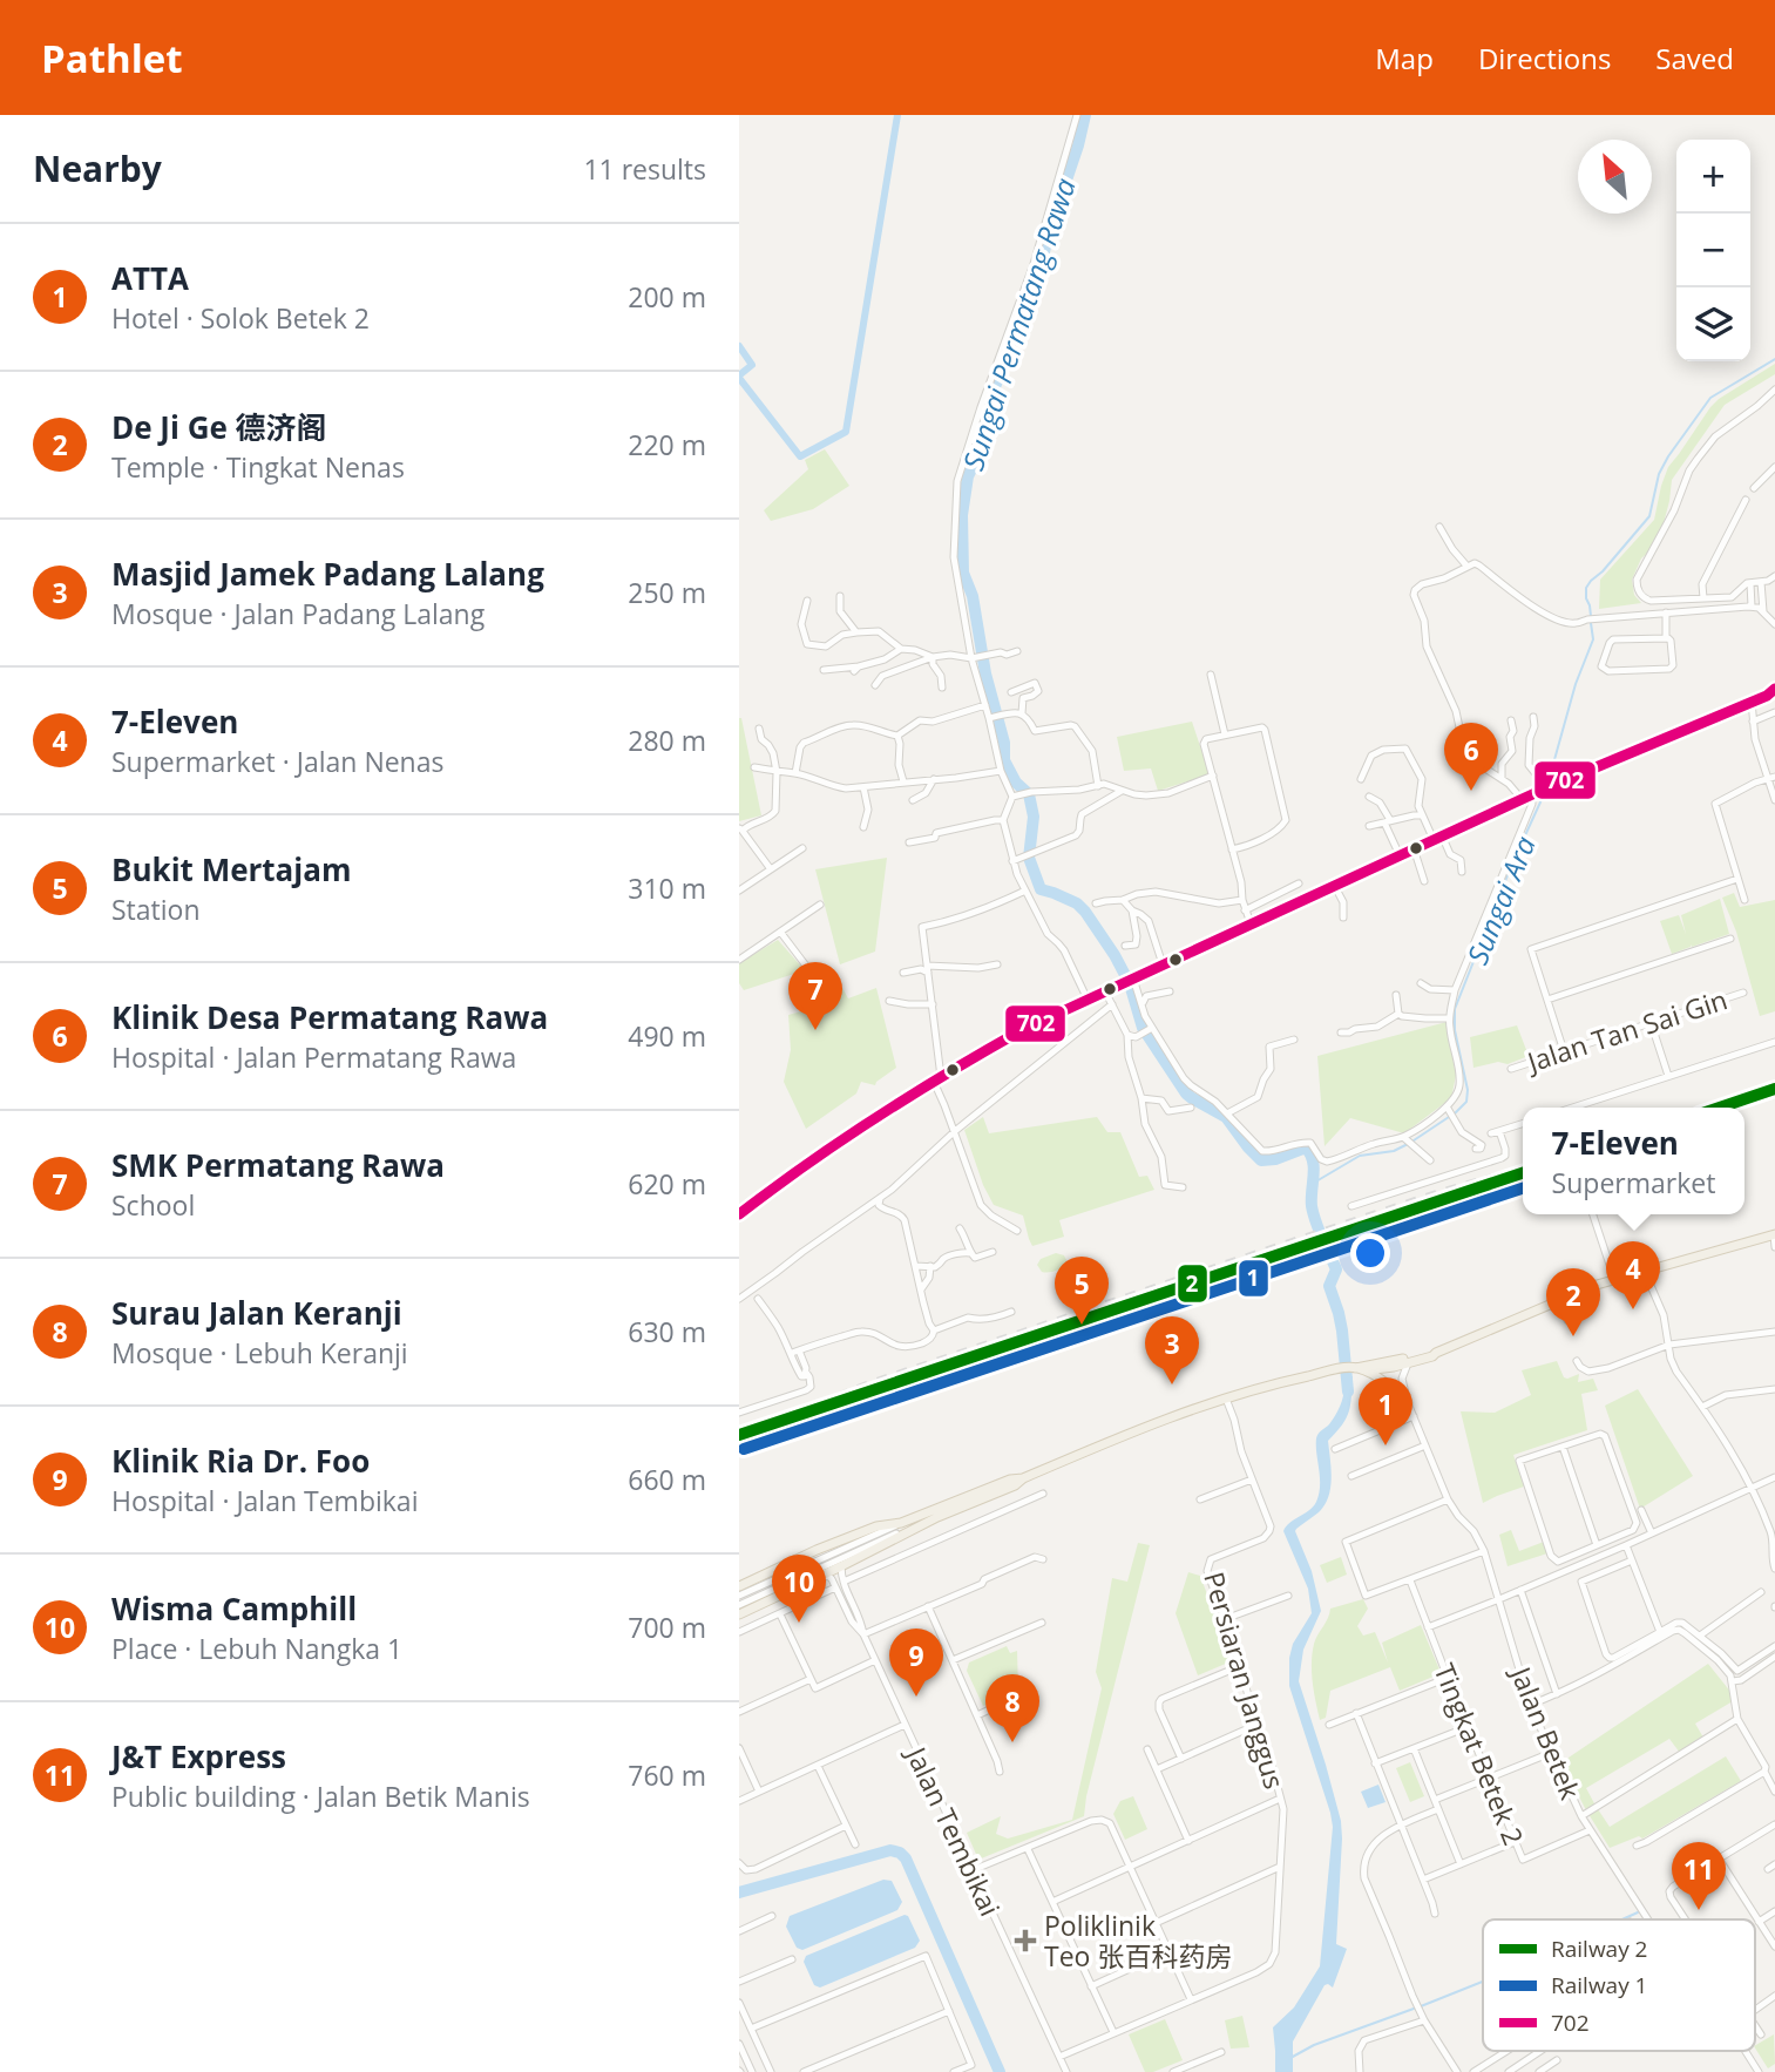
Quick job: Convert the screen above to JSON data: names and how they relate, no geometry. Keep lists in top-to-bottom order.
{
  "streets": {
    "street": [
      "Jalan Tan Sai Gin",
      "Persiaran Janggus",
      "Jalan Betek",
      "Tingkat Betek 2",
      "Jalan Tembikai"
    ]
  },
  "crossings": [
    ["Persiaran Janggus", "Jalan Tembikai"],
    ["Jalan Betek", "Tingkat Betek 2"]
  ],
  "water": ["Sungai Permatang Rawa", "Sungai Ara"],
  "places": {
    "health": ["Poliklinik Teo 张百科药房"]
  },
  "lines": ["transit line 702", "rail line 2", "rail line 1"],
  "legend": ["Railway 2", "Railway 1", "702"],
  "north": "top left",
  "page": {
    "header": "Pathlet",
    "nav": ["Map", "Directions", "Saved"],
    "heading": ["Nearby", "11 results"],
    "map_buttons": ["+", "−"],
    "list": [
      {
        "mark": "1",
        "name": "ATTA",
        "note": "Hotel · Solok Betek 2",
        "value": "200 m"
      },
      {
        "mark": "2",
        "name": "De Ji Ge 德济阁",
        "note": "Temple · Tingkat Nenas",
        "value": "220 m"
      },
      {
        "mark": "3",
        "name": "Masjid Jamek Padang Lalang",
        "note": "Mosque · Jalan Padang Lalang",
        "value": "250 m"
      },
      {
        "mark": "4",
        "name": "7-Eleven",
        "note": "Supermarket · Jalan Nenas",
        "value": "280 m"
      },
      {
        "mark": "5",
        "name": "Bukit Mertajam",
        "note": "Station",
        "value": "310 m"
      },
      {
        "mark": "6",
        "name": "Klinik Desa Permatang Rawa",
        "note": "Hospital · Jalan Permatang Rawa",
        "value": "490 m"
      },
      {
        "mark": "7",
        "name": "SMK Permatang Rawa",
        "note": "School",
        "value": "620 m"
      },
      {
        "mark": "8",
        "name": "Surau Jalan Keranji",
        "note": "Mosque · Lebuh Keranji",
        "value": "630 m"
      },
      {
        "mark": "9",
        "name": "Klinik Ria Dr. Foo",
        "note": "Hospital · Jalan Tembikai",
        "value": "660 m"
      },
      {
        "mark": "10",
        "name": "Wisma Camphill",
        "note": "Place · Lebuh Nangka 1",
        "value": "700 m"
      },
      {
        "mark": "11",
        "name": "J&T Express",
        "note": "Public building · Jalan Betik Manis",
        "value": "760 m"
      }
    ],
    "pins": [
      "6",
      "7",
      "4",
      "5",
      "2",
      "3",
      "1",
      "10",
      "9",
      "8",
      "11"
    ],
    "popup": ["7-Eleven", "Supermarket"]
  }
}
